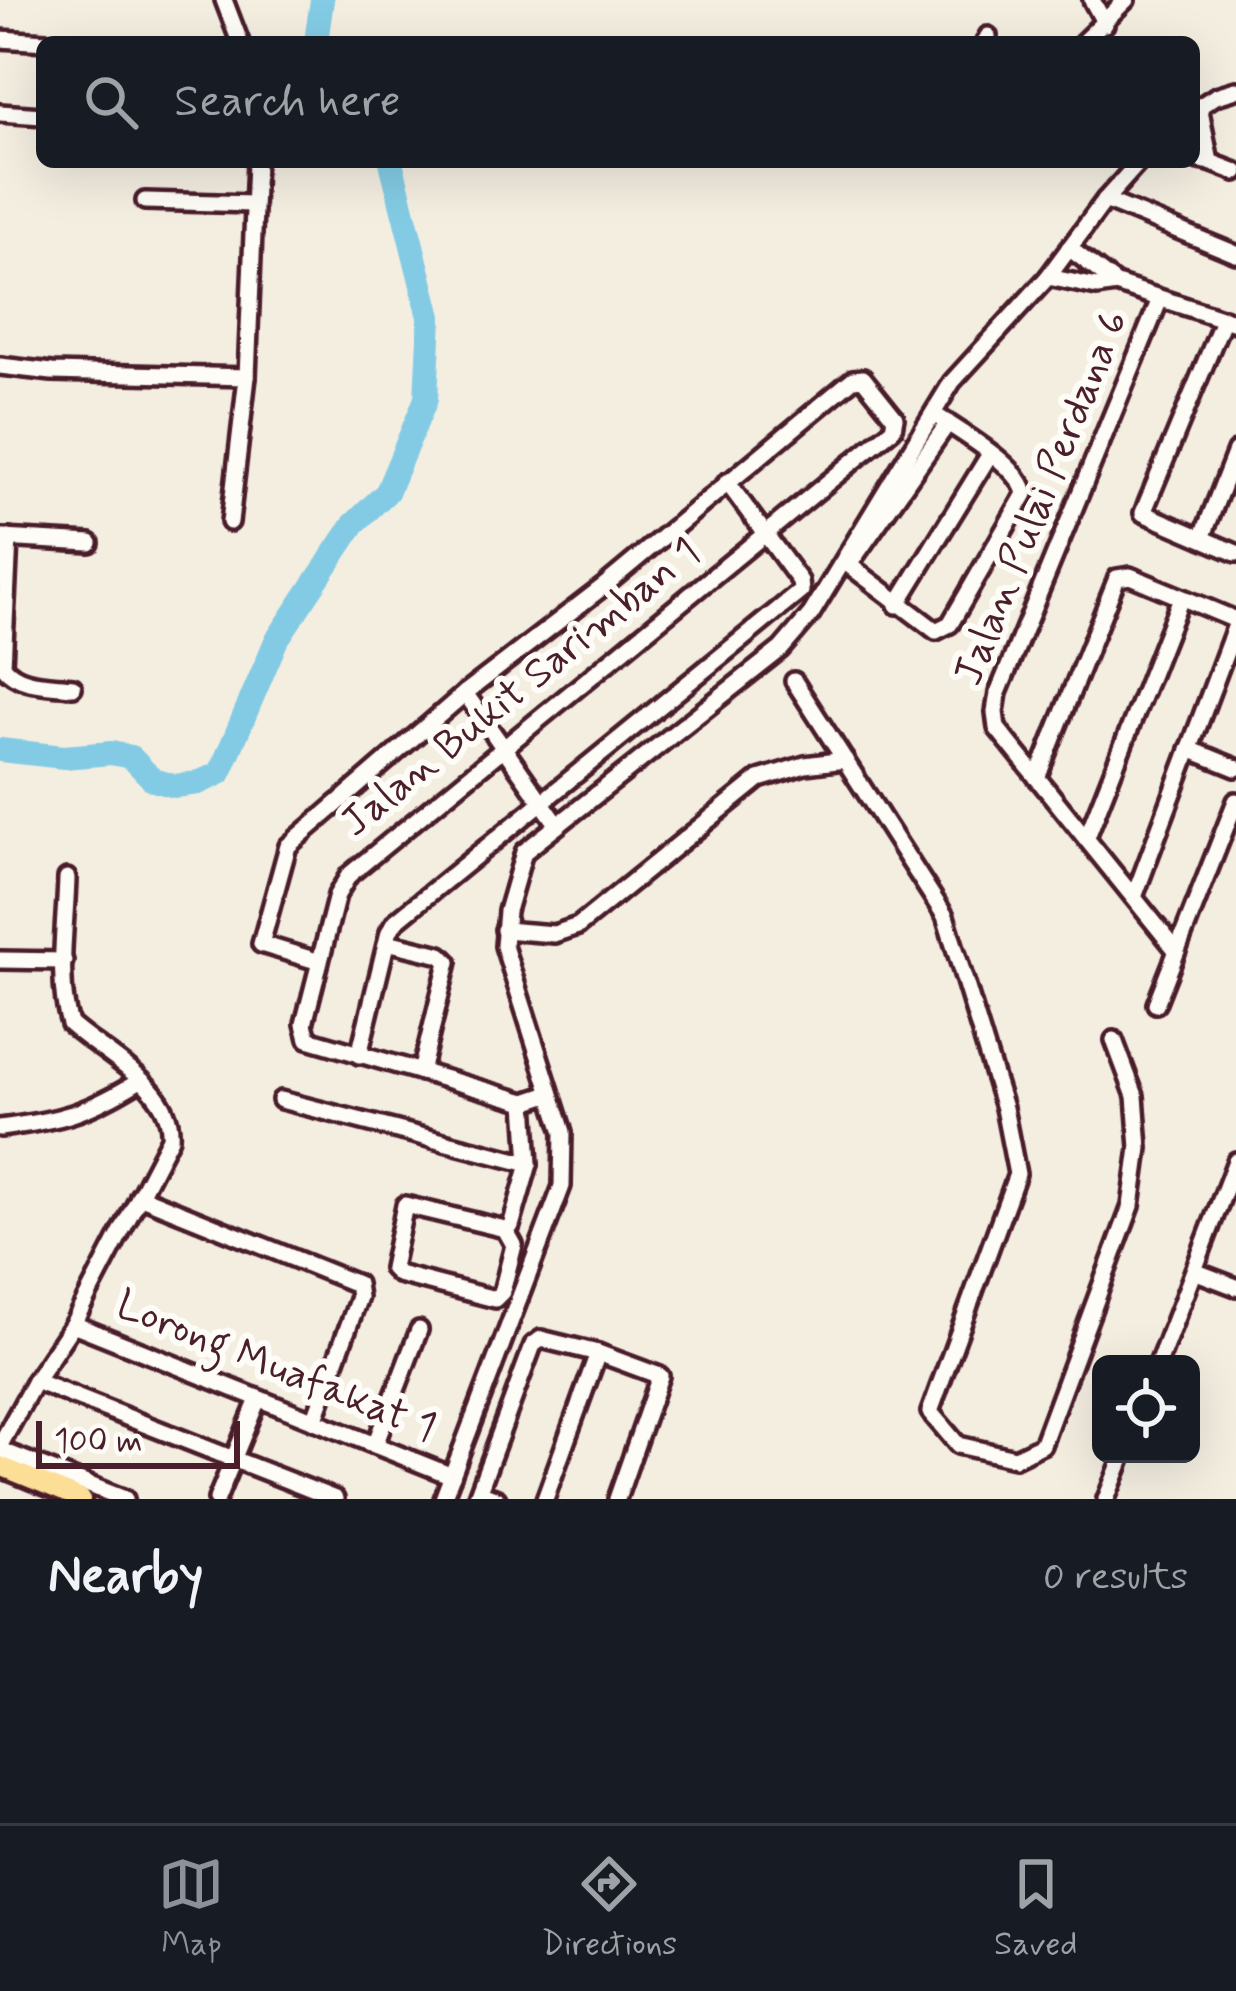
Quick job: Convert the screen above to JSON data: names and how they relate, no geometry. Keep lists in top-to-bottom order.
{
  "streets": {
    "street": ["Jalan Pulai Perdana 6", "Jalan Bukit Sarimban 1", "Lorong Muafakat 1"]
  },
  "scale_bar": "100 m",
  "page": {
    "search": "Search here",
    "scale": "100 m",
    "heading": ["Nearby", "0 results"],
    "nav": ["Map", "Directions", "Saved"]
  }
}
